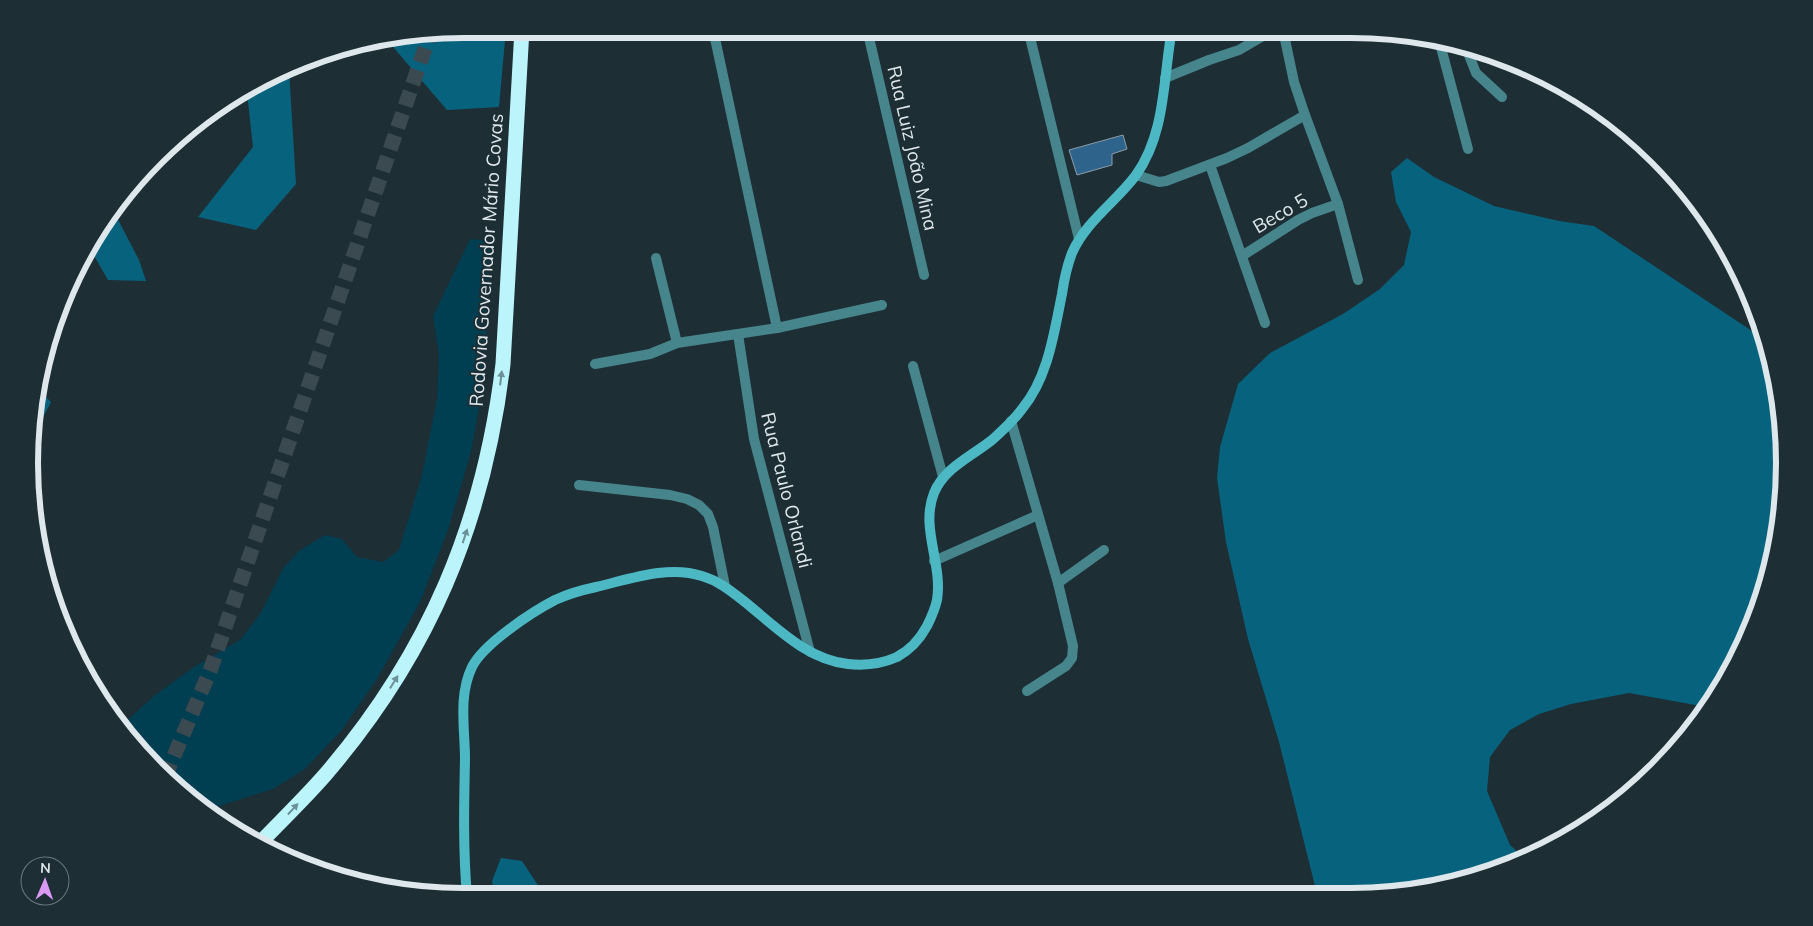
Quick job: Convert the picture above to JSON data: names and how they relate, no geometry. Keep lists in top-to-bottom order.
{
  "streets": {
    "highway": ["Rodovia Governador Mário Covas"],
    "street": ["Rua Luiz João Mina", "Beco 5", "Rua Paulo Orlandi"]
  },
  "one_way": ["Rodovia Governador Mário Covas"],
  "north": "top"
}
